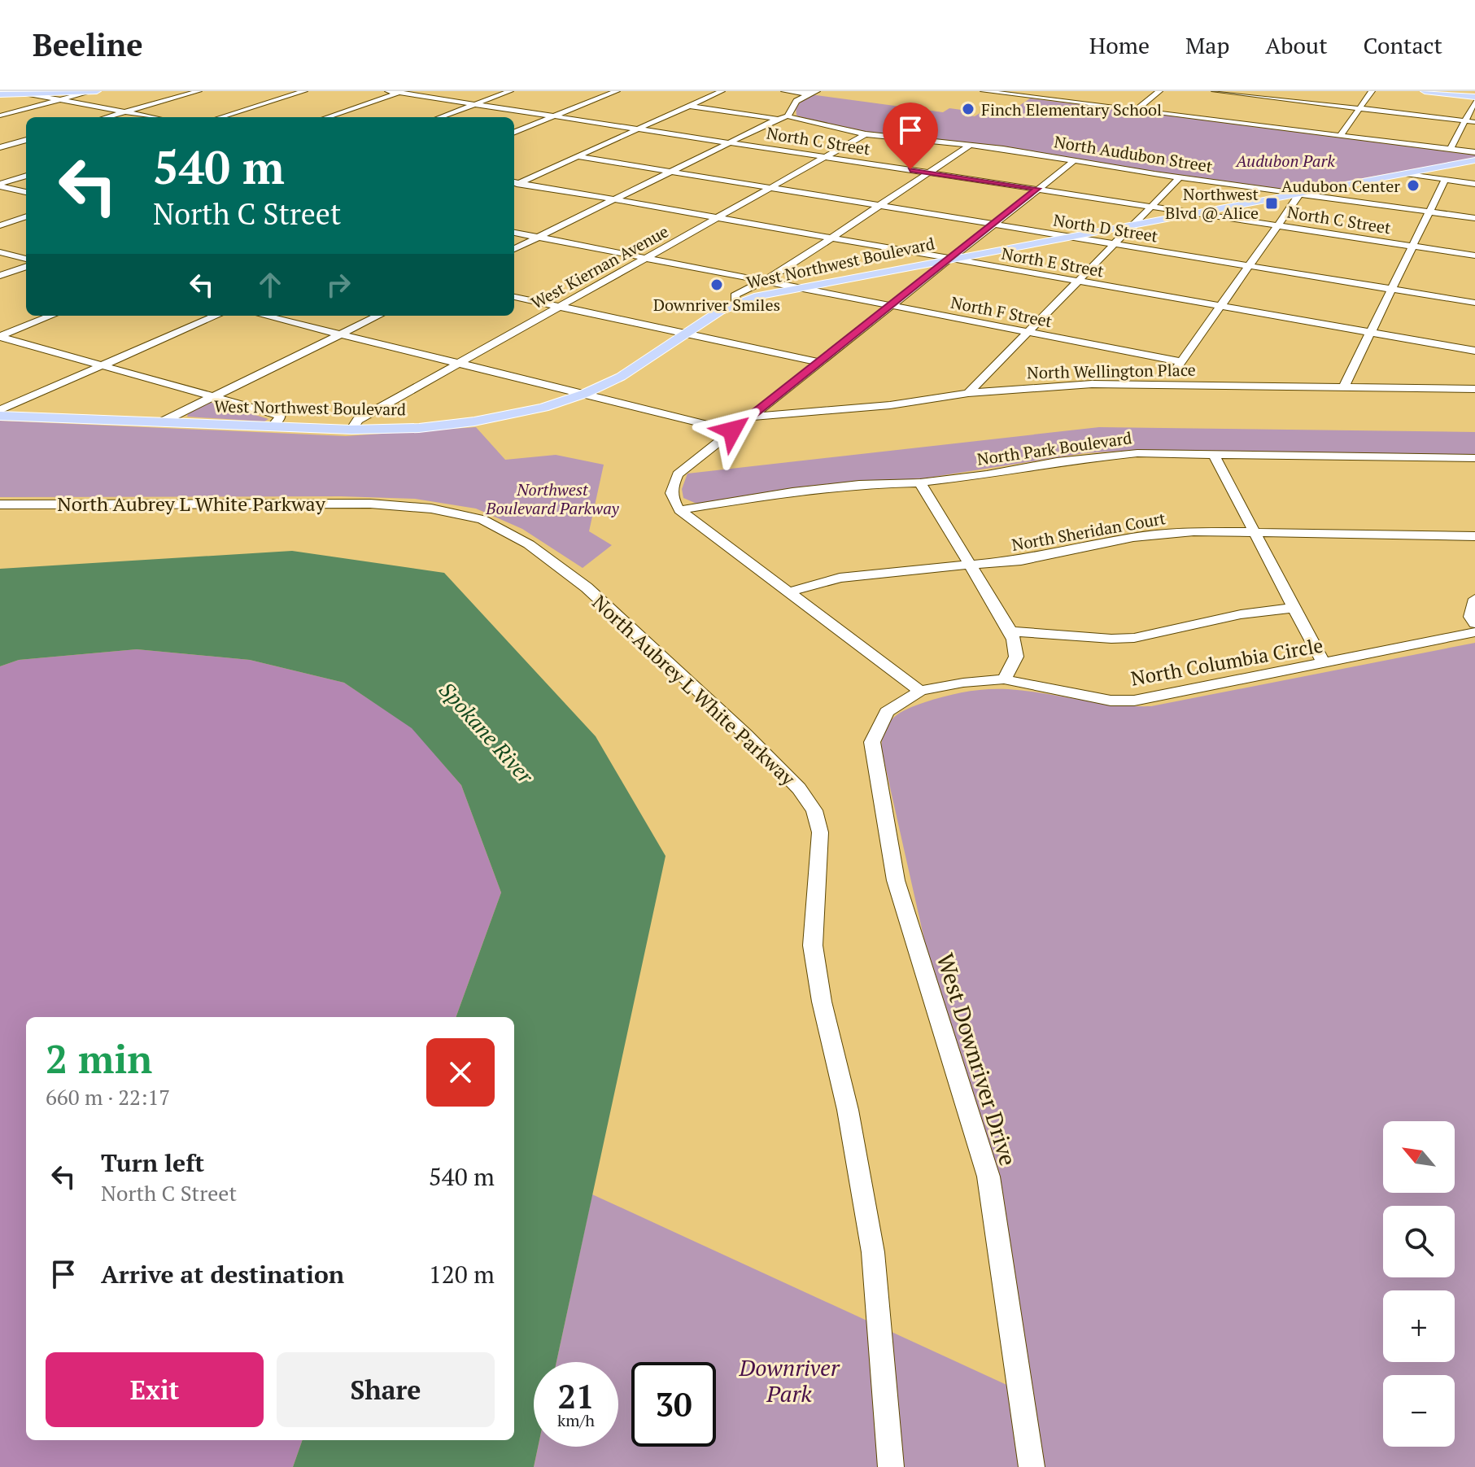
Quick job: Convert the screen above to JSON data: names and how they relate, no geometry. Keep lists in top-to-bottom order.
{
  "streets": {
    "main road": ["West Northwest Boulevard"],
    "street": [
      "North C Street",
      "North Audubon Street",
      "North D Street",
      "North E Street",
      "West Kiernan Avenue",
      "North F Street",
      "North Wellington Place",
      "North Park Boulevard",
      "North Aubrey L White Parkway",
      "North Sheridan Court",
      "North Columbia Circle",
      "West Downriver Drive"
    ]
  },
  "crossings": [
    ["North C Street", "West Northwest Boulevard"],
    ["North C Street", "West Kiernan Avenue"],
    ["North Audubon Street", "West Northwest Boulevard"],
    ["North Audubon Street", "West Kiernan Avenue"],
    ["North D Street", "West Northwest Boulevard"],
    ["North D Street", "West Kiernan Avenue"],
    ["North E Street", "West Northwest Boulevard"],
    ["North E Street", "West Kiernan Avenue"],
    ["West Northwest Boulevard", "West Kiernan Avenue"],
    ["West Northwest Boulevard", "North F Street"],
    ["West Kiernan Avenue", "North F Street"],
    ["North Columbia Circle", "West Downriver Drive"]
  ],
  "water": ["Spokane River"],
  "parks": ["Audubon Park", "Northwest Boulevard Parkway", "Downriver Park"],
  "places": {
    "other": ["Finch Elementary School", "Audubon Center", "Downriver Smiles"],
    "transit": ["Northwest Blvd @ Alice"]
  },
  "north": "top left",
  "page": {
    "header": "Beeline",
    "nav": [
      "Home",
      "Map",
      "About",
      "Contact"
    ],
    "turn": ["540 m", "North C Street"],
    "heading": ["2 min", "660 m · 22:17"],
    "map_buttons": ["+", "−"],
    "list": [
      {
        "name": "Turn left",
        "note": "North C Street",
        "value": "540 m"
      },
      {
        "name": "Arrive at destination",
        "value": "120 m"
      }
    ],
    "buttons": ["Exit", "Share"],
    "speed": "21 km/h",
    "limit": "30"
  }
}
